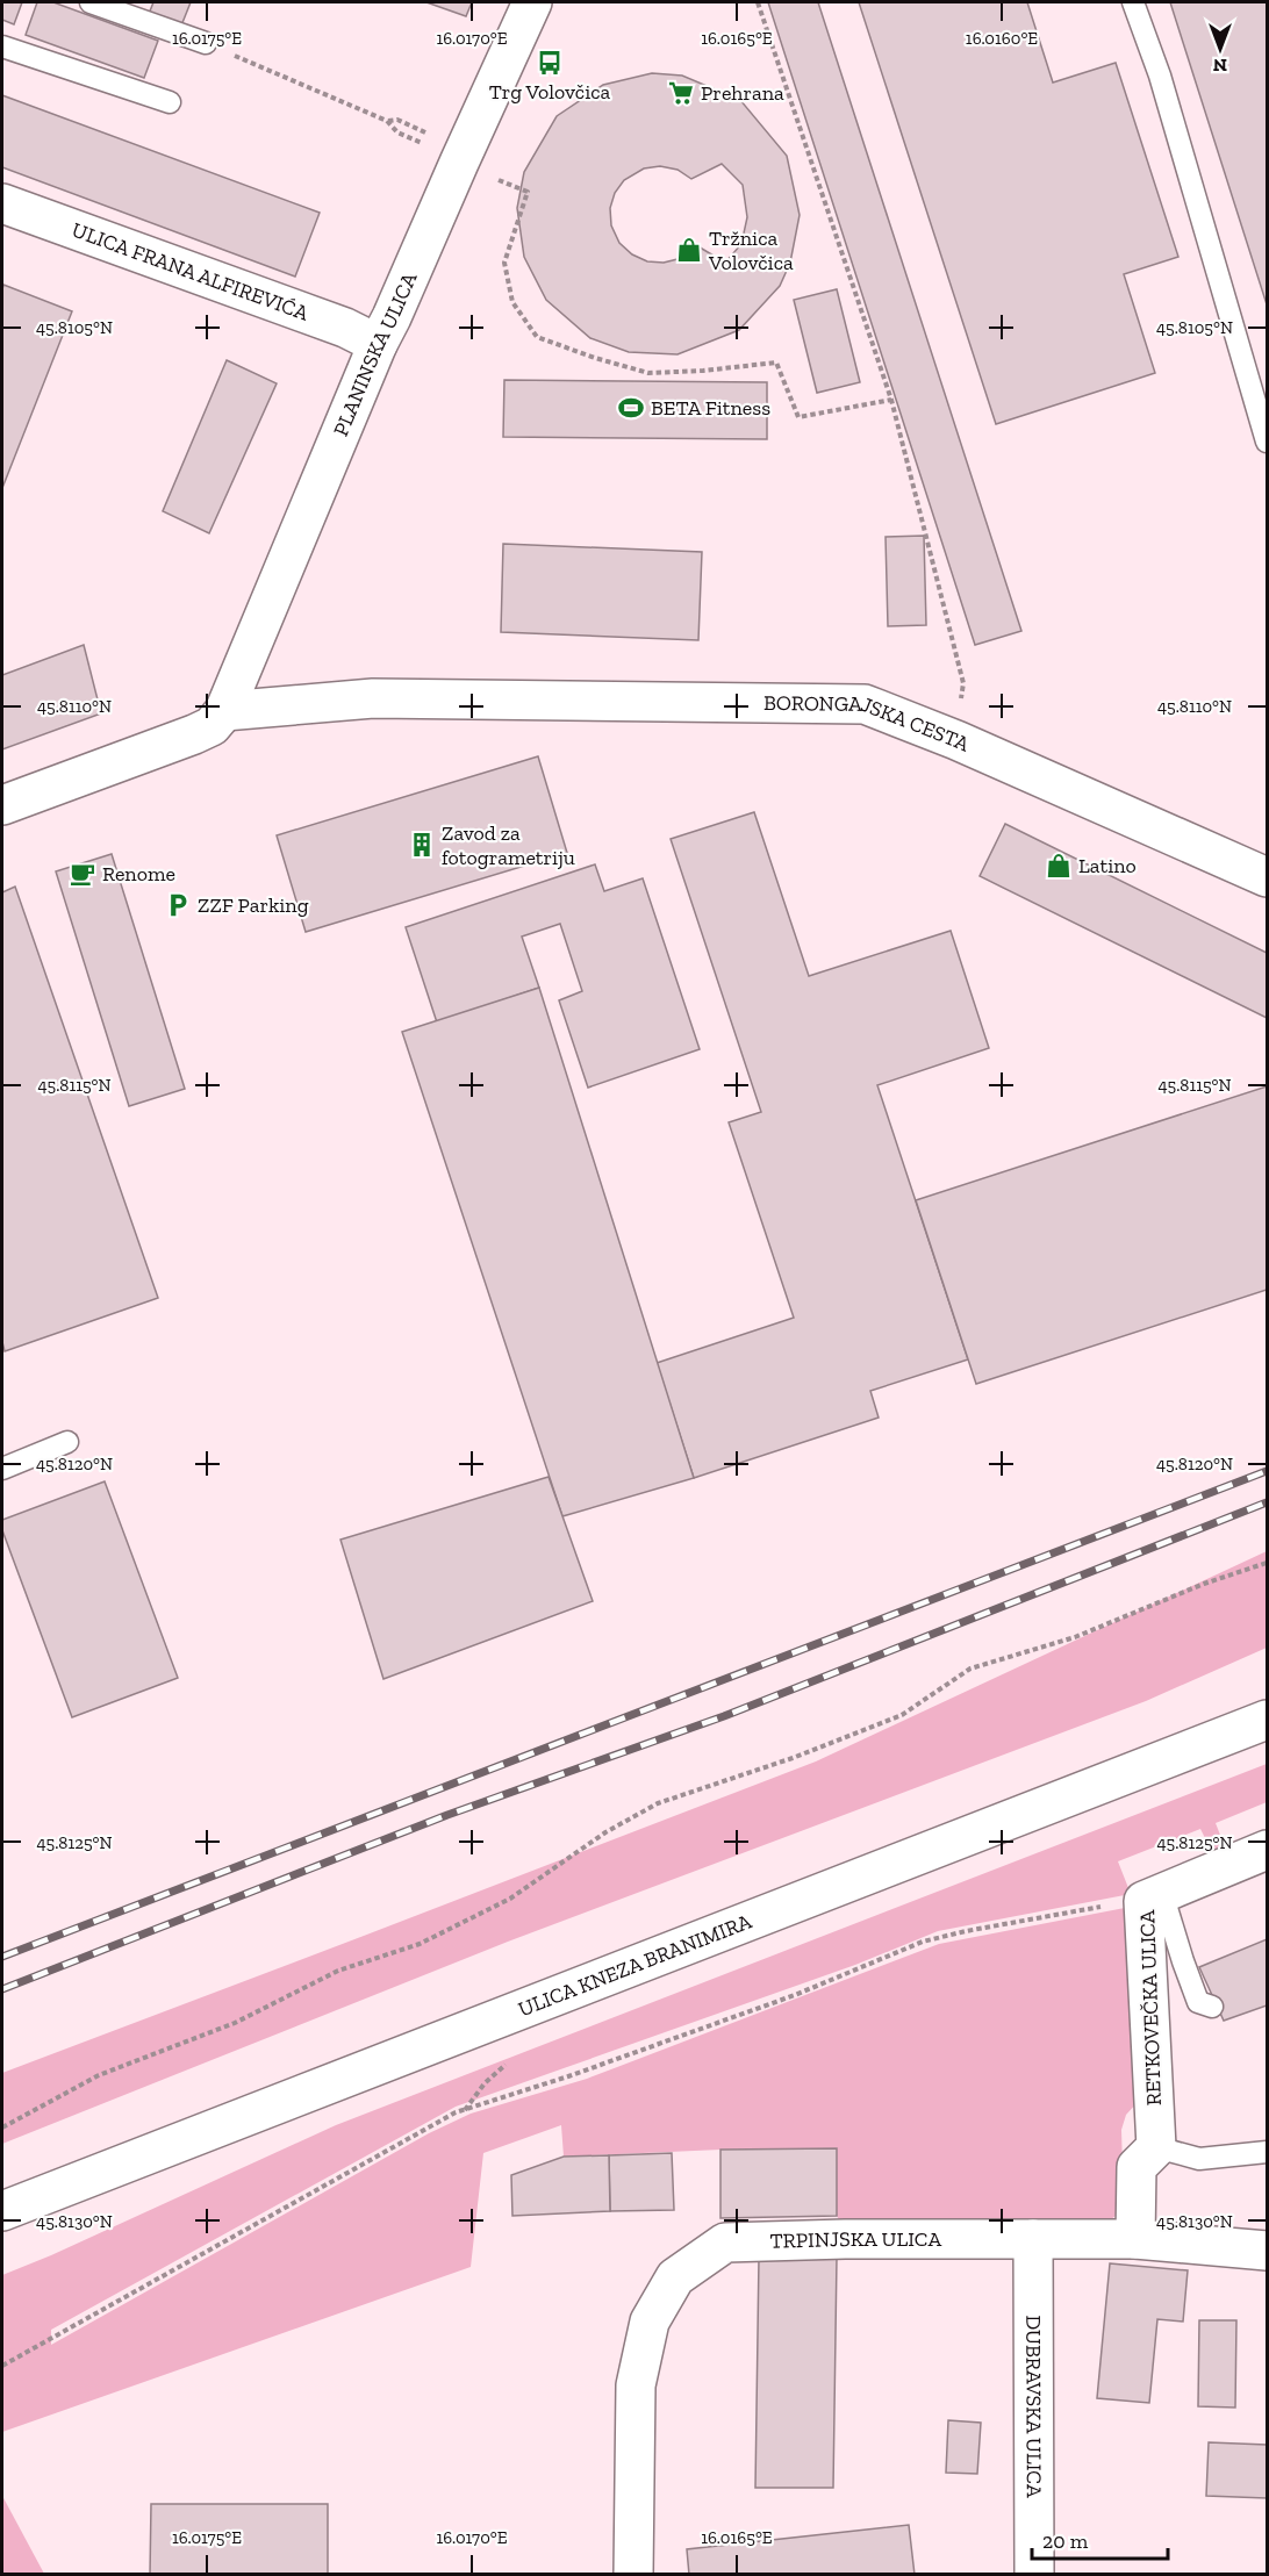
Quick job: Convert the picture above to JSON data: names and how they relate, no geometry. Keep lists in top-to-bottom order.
{
  "streets": {
    "street": [
      "ULICA FRANA ALFIREVIĆA",
      "PLANINSKA ULICA",
      "BORONGAJSKA CESTA",
      "ULICA KNEZA BRANIMIRA",
      "RETKOVEČKA ULICA",
      "TRPINJSKA ULICA",
      "DUBRAVSKA ULICA"
    ]
  },
  "crossings": [
    ["ULICA FRANA ALFIREVIĆA", "PLANINSKA ULICA"],
    ["PLANINSKA ULICA", "BORONGAJSKA CESTA"],
    ["TRPINJSKA ULICA", "DUBRAVSKA ULICA"]
  ],
  "places": {
    "bus stop": ["Trg Volovčica"],
    "supermarket": ["Prehrana"],
    "shop": ["Tržnica Volovčica", "Latino"],
    "sports": ["BETA Fitness"],
    "building": ["Zavod za fotogrametriju"],
    "cafe": ["Renome"],
    "parking": ["ZZF Parking"]
  },
  "scale_bar": "20 m",
  "north": "bottom",
  "coordinates": [
    "16.0175°E",
    "16.0170°E",
    "16.0165°E",
    "16.0160°E",
    "45.8105°N",
    "45.8110°N",
    "45.8115°N",
    "45.8120°N",
    "45.8125°N",
    "45.8130°N"
  ]
}
